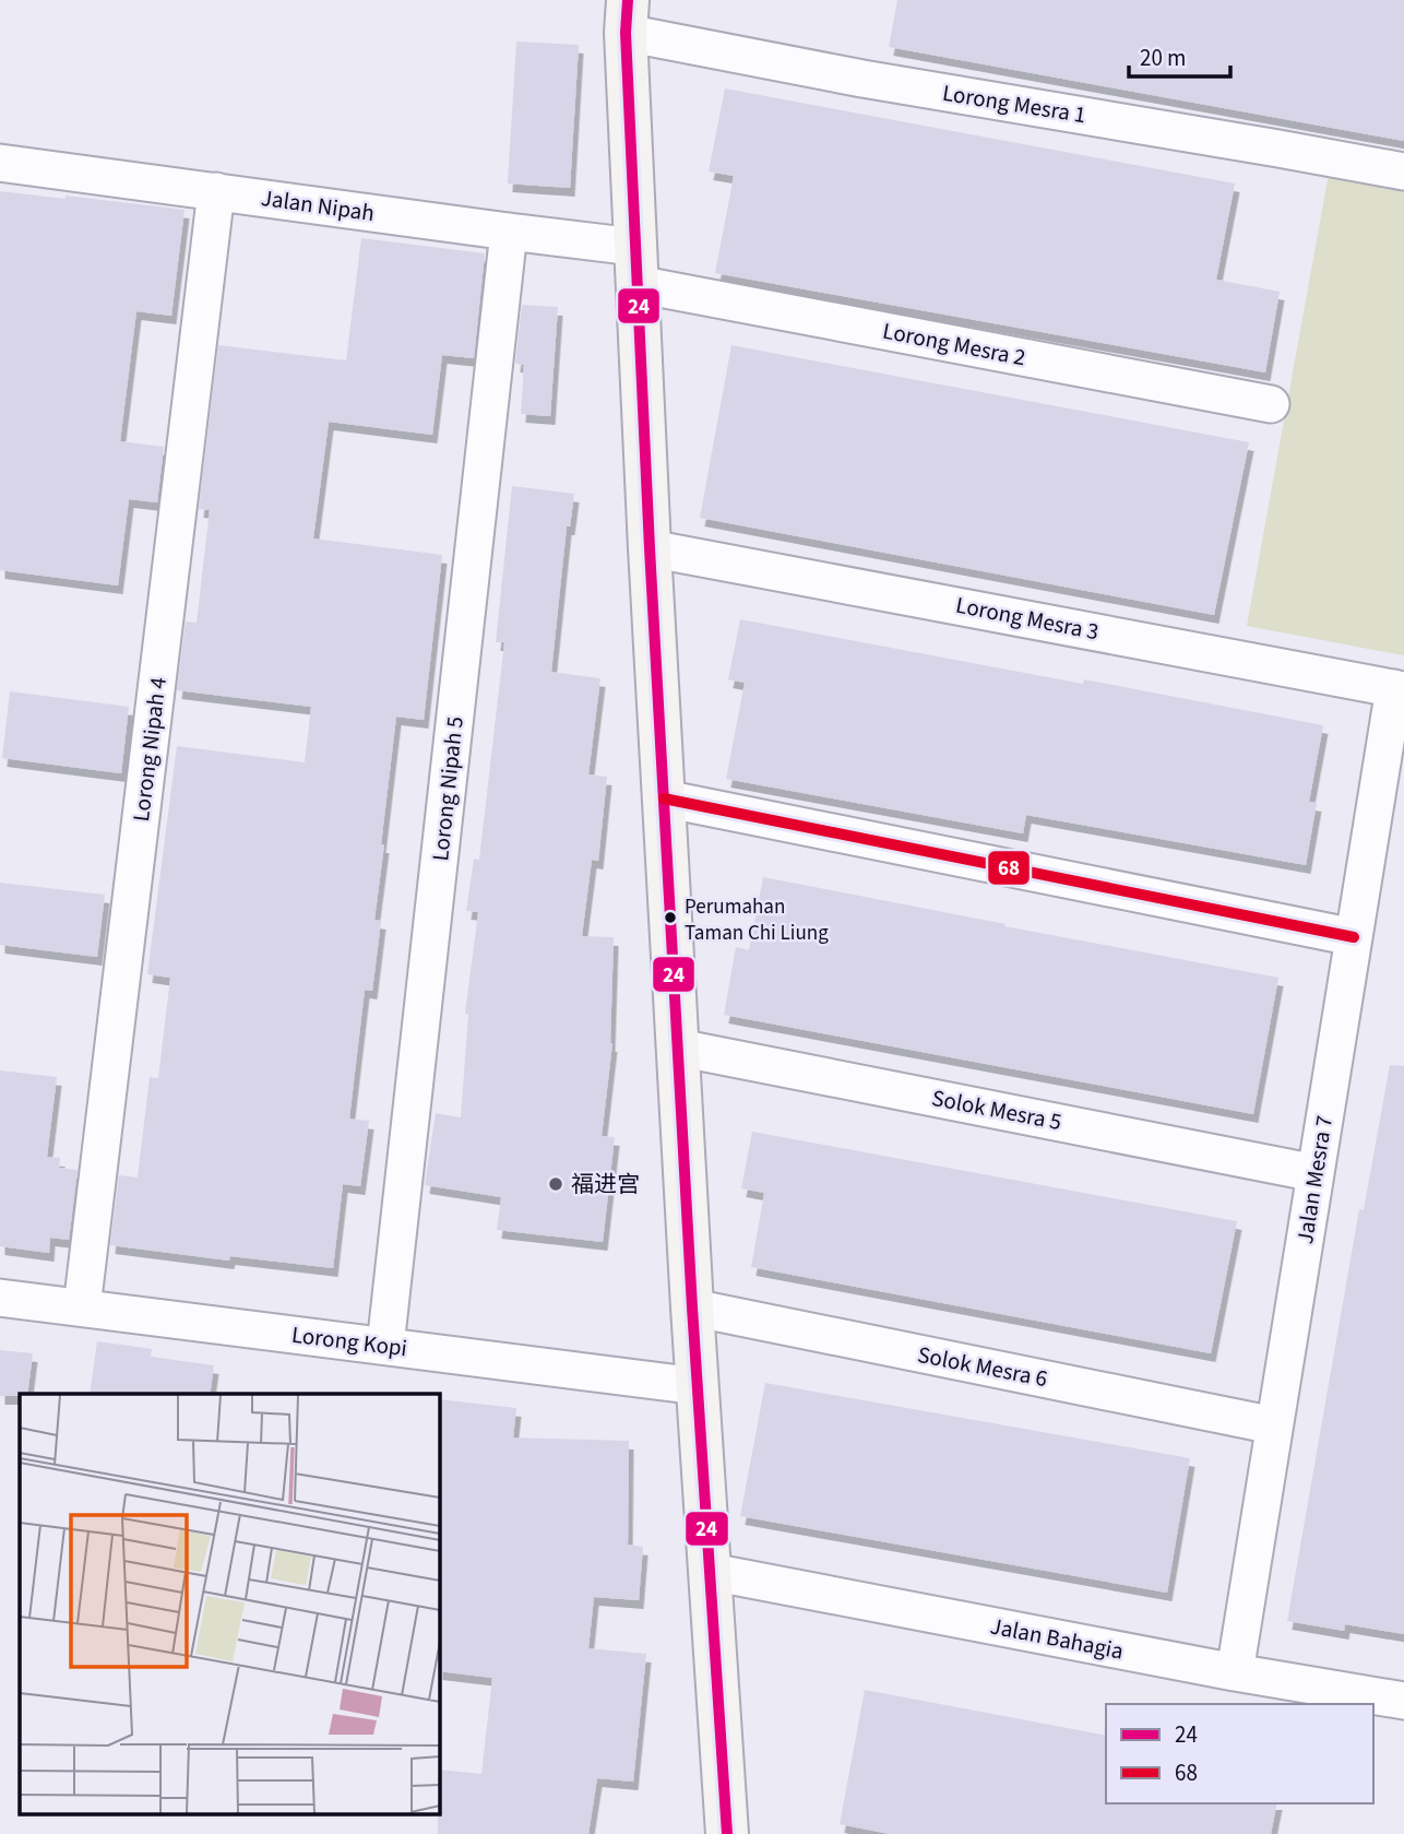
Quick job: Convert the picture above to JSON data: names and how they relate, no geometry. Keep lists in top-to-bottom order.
{
  "streets": {
    "street": [
      "Lorong Mesra 1",
      "Jalan Nipah",
      "Lorong Mesra 2",
      "Lorong Mesra 3",
      "Lorong Nipah 4",
      "Lorong Nipah 5",
      "Solok Mesra 5",
      "Jalan Mesra 7",
      "Lorong Kopi",
      "Solok Mesra 6",
      "Jalan Bahagia"
    ]
  },
  "crossings": [
    ["Jalan Nipah", "Lorong Mesra 2"],
    ["Jalan Nipah", "Lorong Nipah 4"],
    ["Jalan Nipah", "Lorong Nipah 5"],
    ["Lorong Mesra 3", "Jalan Mesra 7"],
    ["Lorong Nipah 4", "Lorong Kopi"],
    ["Lorong Nipah 5", "Lorong Kopi"],
    ["Solok Mesra 5", "Jalan Mesra 7"],
    ["Jalan Mesra 7", "Solok Mesra 6"],
    ["Jalan Mesra 7", "Jalan Bahagia"]
  ],
  "places": ["Perumahan Taman Chi Liung", "福进宫"],
  "lines": ["transit line 24", "transit line 68"],
  "legend": ["24", "68"],
  "scale_bar": "20 m"
}
